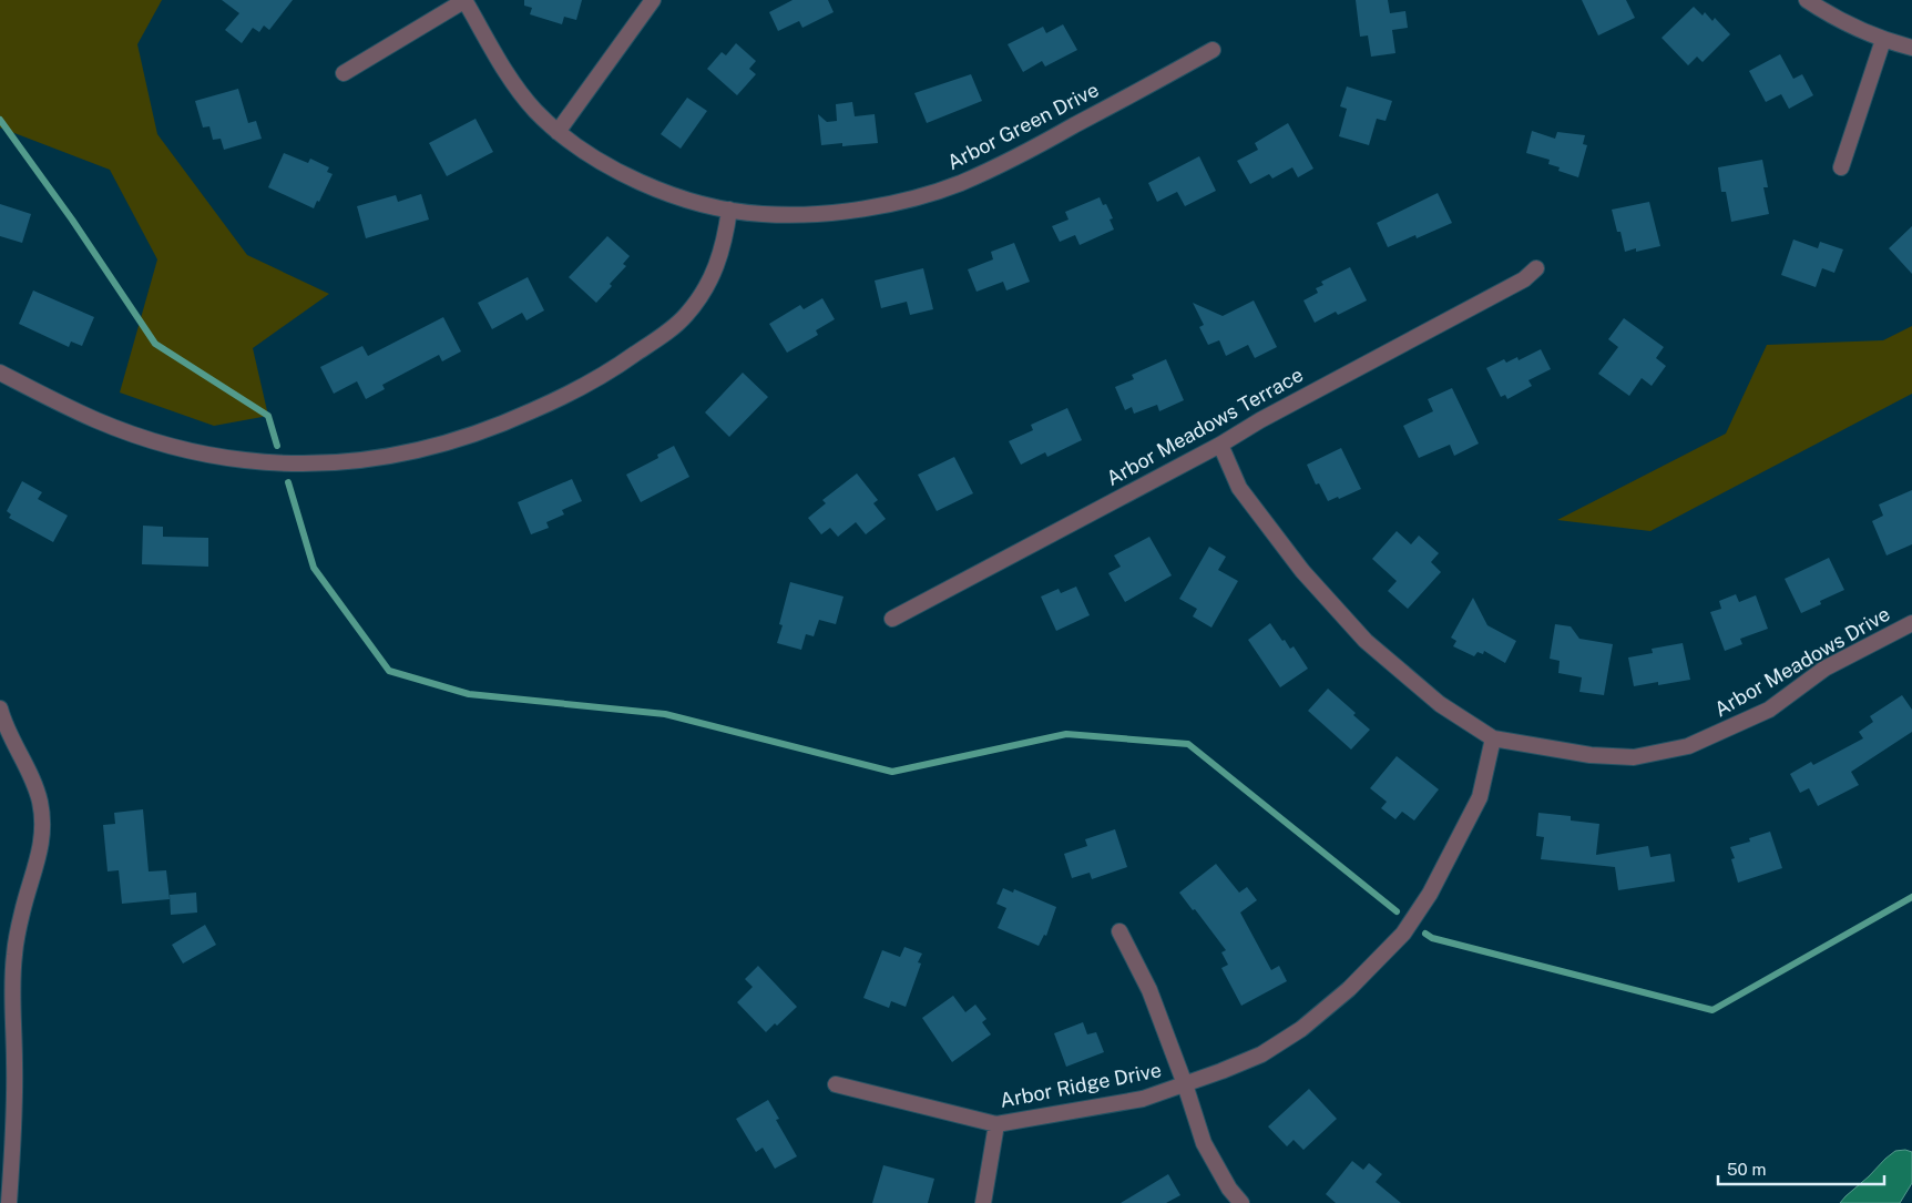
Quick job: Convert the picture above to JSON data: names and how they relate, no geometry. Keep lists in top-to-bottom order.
{
  "streets": {
    "street": [
      "Arbor Green Drive",
      "Arbor Meadows Terrace",
      "Arbor Meadows Drive",
      "Arbor Ridge Drive"
    ]
  },
  "crossings": [
    ["Arbor Meadows Terrace", "Arbor Meadows Drive"],
    ["Arbor Meadows Drive", "Arbor Ridge Drive"]
  ],
  "scale_bar": "50 m"
}
